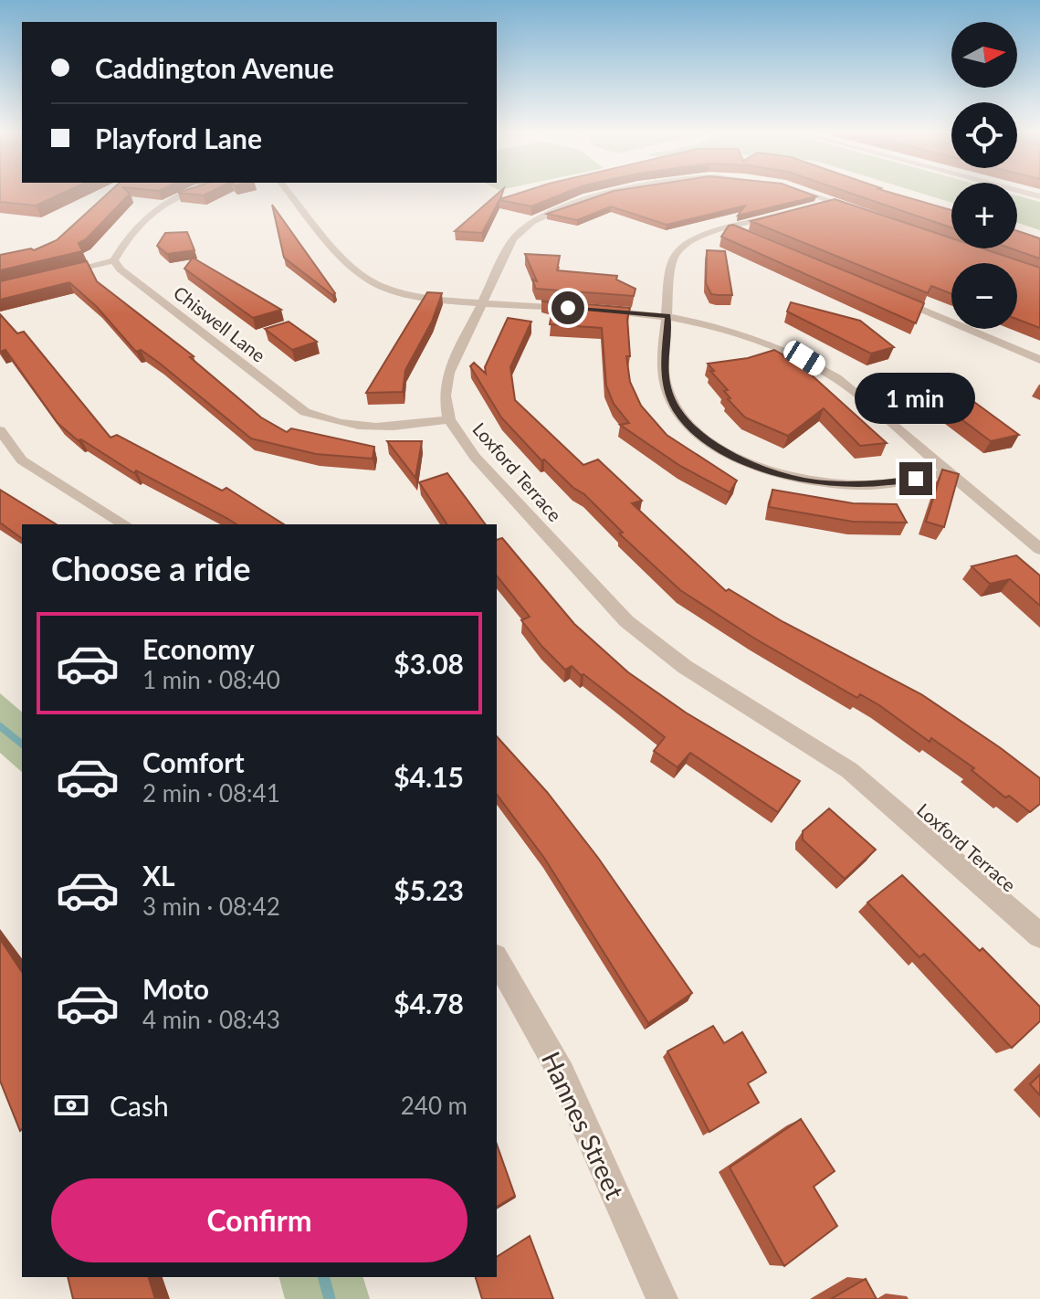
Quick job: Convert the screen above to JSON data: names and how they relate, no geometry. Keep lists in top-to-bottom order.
{
  "streets": {
    "street": ["Chiswell Lane", "Loxford Terrace", "Hannes Street"]
  },
  "crossings": [
    ["Chiswell Lane", "Loxford Terrace"]
  ],
  "north": "right",
  "page": {
    "map_buttons": ["+", "−"],
    "banner": ["Caddington Avenue", "Playford Lane"],
    "bubble": "1 min",
    "heading": "Choose a ride",
    "list": [
      {
        "name": "Economy",
        "note": "1 min · 08:40",
        "value": "$3.08"
      },
      {
        "name": "Comfort",
        "note": "2 min · 08:41",
        "value": "$4.15"
      },
      {
        "name": "XL",
        "note": "3 min · 08:42",
        "value": "$5.23"
      },
      {
        "name": "Moto",
        "note": "4 min · 08:43",
        "value": "$4.78"
      }
    ],
    "pay": ["Cash", "240 m"],
    "buttons": "Confirm"
  }
}
